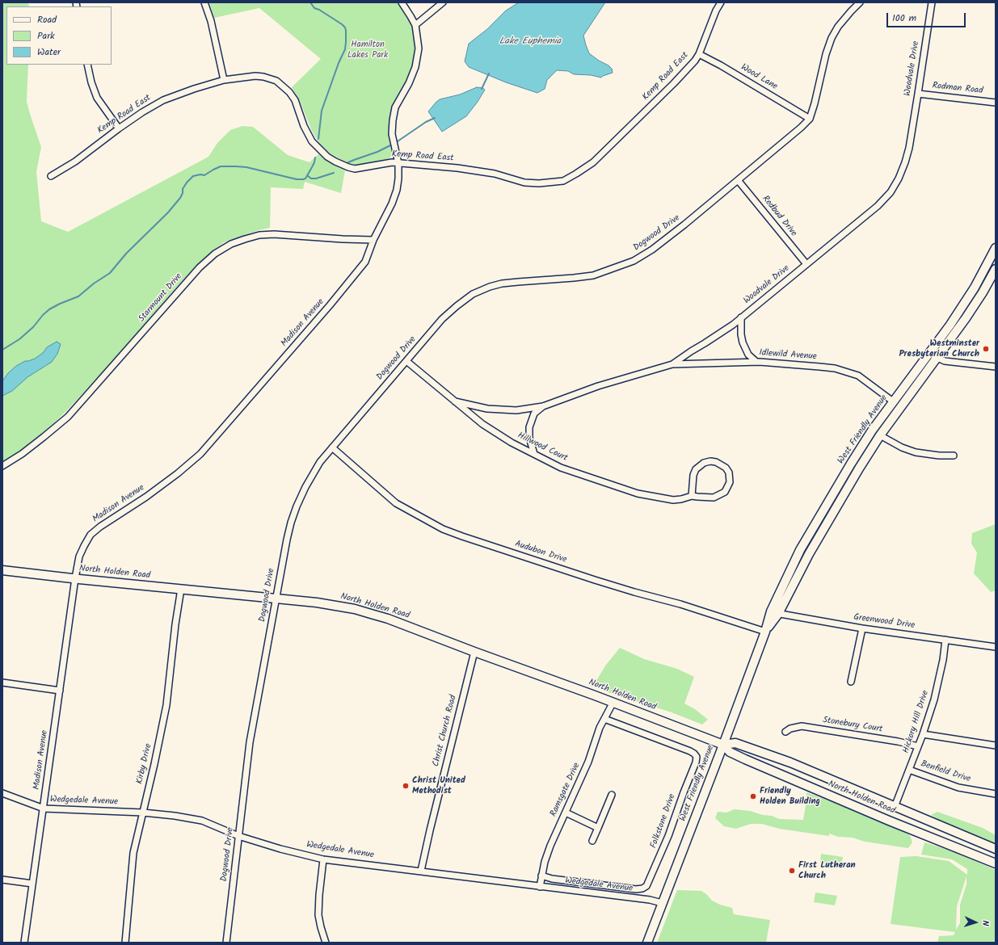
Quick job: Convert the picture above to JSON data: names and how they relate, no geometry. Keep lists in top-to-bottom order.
{
  "streets": {
    "main road": ["West Friendly Avenue", "North Holden Road"],
    "street": [
      "Woodvale Drive",
      "Kemp Road East",
      "Wood Lane",
      "Rodman Road",
      "Redbud Drive",
      "Dogwood Drive",
      "Starmount Drive",
      "Madison Avenue",
      "Idlewild Avenue",
      "Hillwood Court",
      "Audubon Drive",
      "Greenwood Drive",
      "Hickory Hill Drive",
      "Stonebury Court",
      "Christ Church Road",
      "Kirby Drive",
      "Benfield Drive",
      "Ramsgate Drive",
      "Wedgedale Avenue",
      "Folkstone Drive"
    ]
  },
  "crossings": [
    ["Woodvale Drive", "Rodman Road"],
    ["Woodvale Drive", "Redbud Drive"],
    ["Woodvale Drive", "Idlewild Avenue"],
    ["Woodvale Drive", "Hillwood Court"],
    ["Kemp Road East", "Wood Lane"],
    ["Kemp Road East", "Madison Avenue"],
    ["Wood Lane", "Dogwood Drive"],
    ["Redbud Drive", "Dogwood Drive"],
    ["Dogwood Drive", "Hillwood Court"],
    ["Dogwood Drive", "Audubon Drive"],
    ["Dogwood Drive", "North Holden Road"],
    ["Dogwood Drive", "Wedgedale Avenue"],
    ["Starmount Drive", "Madison Avenue"],
    ["Madison Avenue", "North Holden Road"],
    ["Madison Avenue", "Wedgedale Avenue"],
    ["Idlewild Avenue", "West Friendly Avenue"],
    ["West Friendly Avenue", "Audubon Drive"],
    ["West Friendly Avenue", "North Holden Road"],
    ["West Friendly Avenue", "Greenwood Drive"],
    ["West Friendly Avenue", "Wedgedale Avenue"],
    ["North Holden Road", "Hickory Hill Drive"],
    ["North Holden Road", "Christ Church Road"],
    ["North Holden Road", "Kirby Drive"],
    ["North Holden Road", "Ramsgate Drive"],
    ["Greenwood Drive", "Hickory Hill Drive"],
    ["Hickory Hill Drive", "Stonebury Court"],
    ["Hickory Hill Drive", "Benfield Drive"],
    ["Christ Church Road", "Wedgedale Avenue"],
    ["Kirby Drive", "Wedgedale Avenue"],
    ["Ramsgate Drive", "Wedgedale Avenue"],
    ["Ramsgate Drive", "Folkstone Drive"]
  ],
  "water": ["Lake Euphemia"],
  "parks": ["Hamilton Lakes Park"],
  "places": [
    "Westminster Presbyterian Church",
    "Christ United Methodist",
    "Friendly Holden Building",
    "First Lutheran Church"
  ],
  "legend": ["Road", "Park", "Water"],
  "scale_bar": "100 m",
  "north": "right"
}
